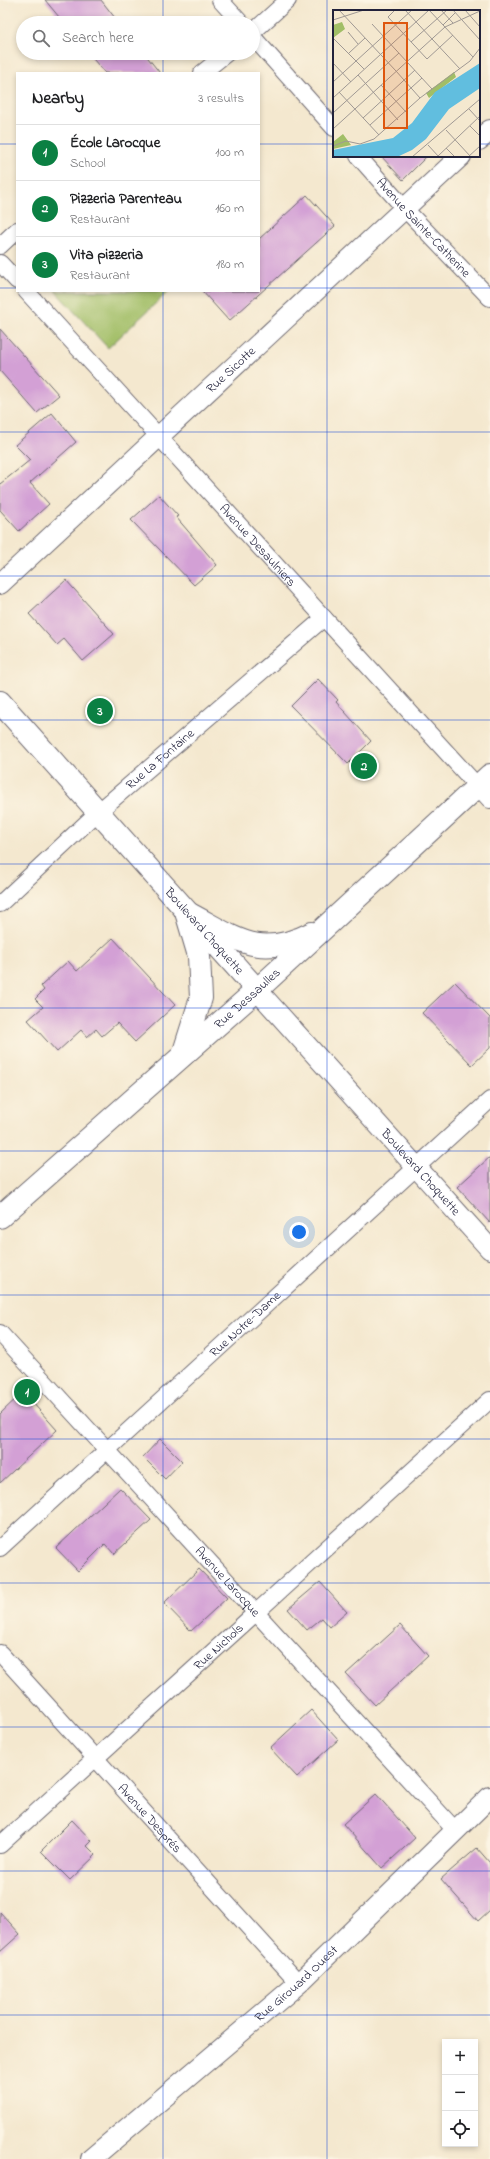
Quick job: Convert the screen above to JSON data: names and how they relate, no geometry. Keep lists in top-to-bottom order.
{
  "streets": {
    "main road": ["Boulevard Choquette", "Rue Dessaulles"],
    "street": [
      "Avenue Sainte-Catherine",
      "Rue Sicotte",
      "Avenue Desaulniers",
      "Rue La Fontaine",
      "Rue Notre-Dame",
      "Avenue Larocque",
      "Rue Nichols",
      "Avenue Després",
      "Rue Girouard Ouest"
    ]
  },
  "crossings": [
    ["Avenue Sainte-Catherine", "Rue Sicotte"],
    ["Rue Sicotte", "Avenue Desaulniers"],
    ["Avenue Desaulniers", "Rue La Fontaine"],
    ["Avenue Desaulniers", "Rue Dessaulles"],
    ["Rue La Fontaine", "Boulevard Choquette"],
    ["Boulevard Choquette", "Rue Dessaulles"],
    ["Boulevard Choquette", "Rue Notre-Dame"],
    ["Rue Notre-Dame", "Avenue Larocque"],
    ["Avenue Larocque", "Rue Nichols"],
    ["Avenue Larocque", "Rue Girouard Ouest"],
    ["Rue Nichols", "Avenue Després"],
    ["Avenue Després", "Rue Girouard Ouest"]
  ],
  "page": {
    "search": "Search here",
    "heading": ["Nearby", "3 results"],
    "list": [
      {
        "mark": "1",
        "name": "École Larocque",
        "note": "School",
        "value": "100 m"
      },
      {
        "mark": "2",
        "name": "Pizzeria Parenteau",
        "note": "Restaurant",
        "value": "160 m"
      },
      {
        "mark": "3",
        "name": "Vita pizzeria",
        "note": "Restaurant",
        "value": "180 m"
      }
    ],
    "pins": ["3", "2", "1"],
    "map_buttons": ["+", "−"]
  }
}
